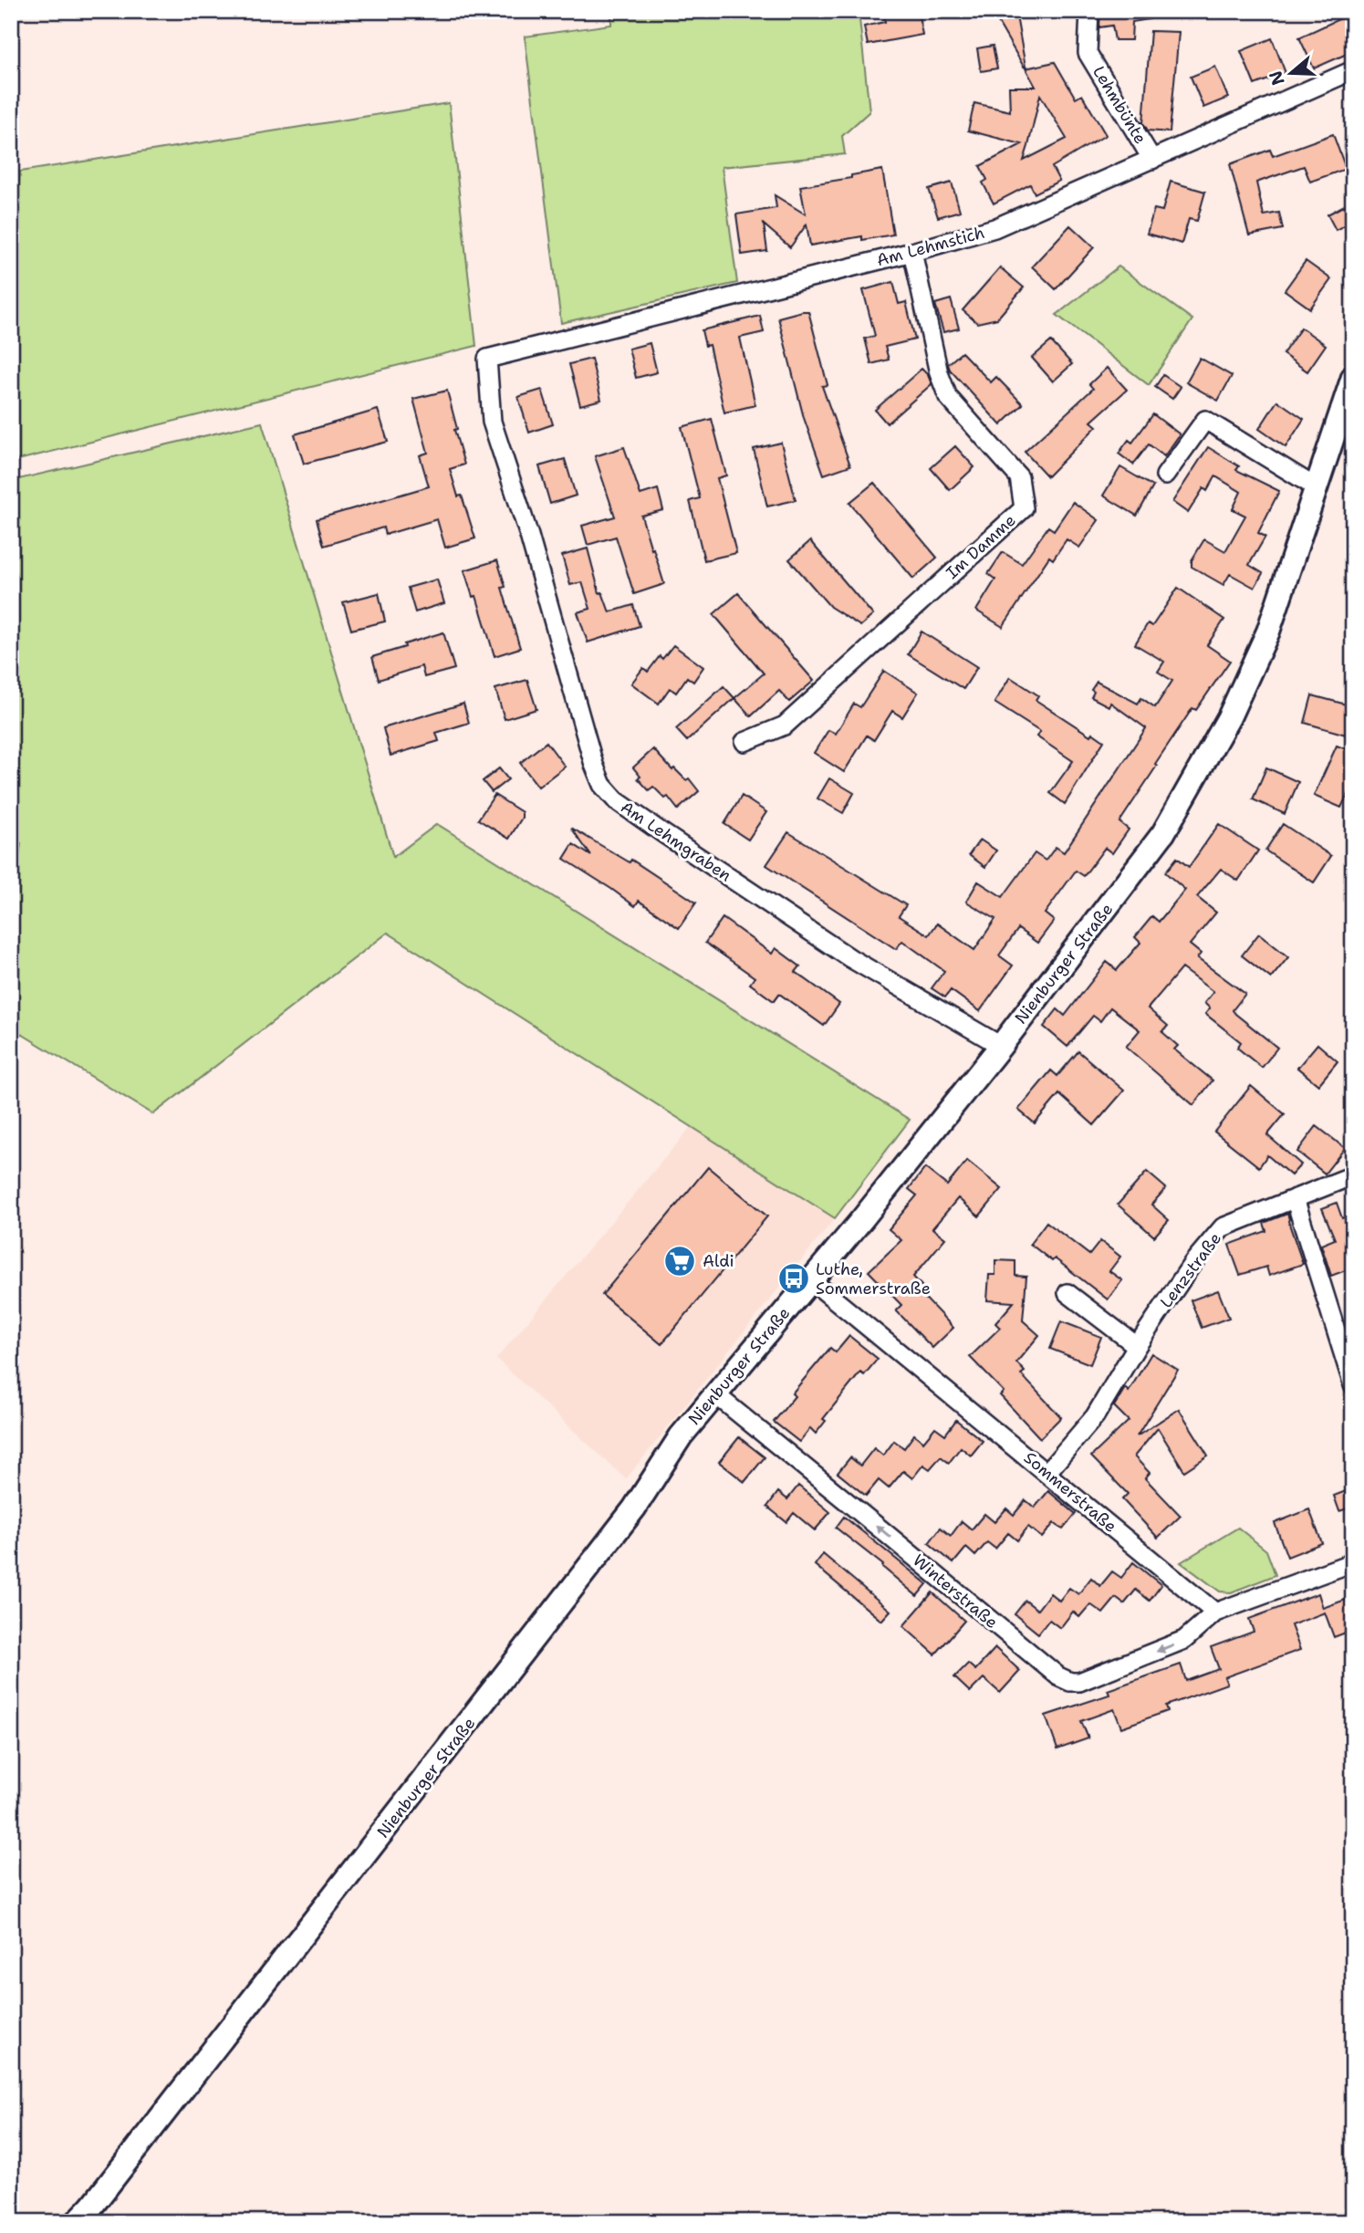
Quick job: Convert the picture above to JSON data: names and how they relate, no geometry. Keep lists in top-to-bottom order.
{
  "streets": {
    "street": [
      "Lehmbünte",
      "Am Lehmstich",
      "Im Damme",
      "Am Lehmgraben",
      "Nienburger Straße",
      "Lenzstraße",
      "Sommerstraße",
      "Winterstraße"
    ]
  },
  "crossings": [
    ["Lehmbünte", "Am Lehmstich"],
    ["Am Lehmstich", "Im Damme"],
    ["Am Lehmstich", "Am Lehmgraben"],
    ["Am Lehmgraben", "Nienburger Straße"],
    ["Nienburger Straße", "Sommerstraße"],
    ["Nienburger Straße", "Winterstraße"],
    ["Lenzstraße", "Sommerstraße"],
    ["Sommerstraße", "Winterstraße"]
  ],
  "one_way": ["Winterstraße"],
  "places": {
    "supermarket": ["Aldi"],
    "bus stop": ["Luthe, Sommerstraße"]
  },
  "north": "left"
}
